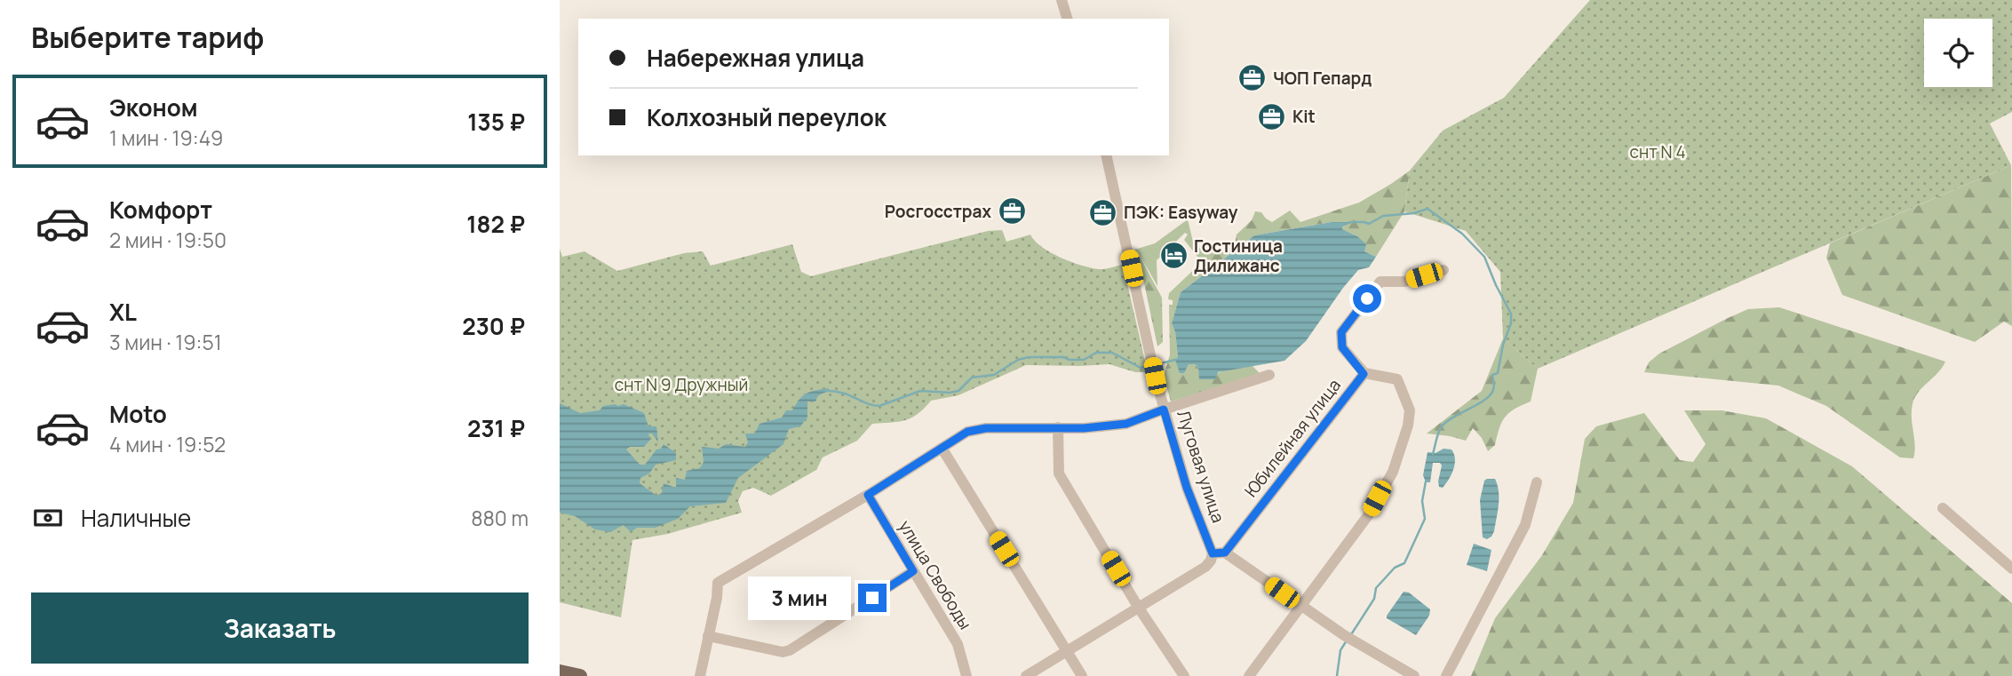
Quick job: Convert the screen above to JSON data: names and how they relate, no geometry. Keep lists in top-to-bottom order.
{
  "streets": {
    "street": ["Юбилейная улица", "Луговая улица", "улица Свободы"]
  },
  "parks": ["снт N 4", "снт N 9 Дружный"],
  "places": {
    "office": [
      "ЧОП Гепард",
      "Kit",
      "Росгосстрах",
      "ПЭК: Easyway"
    ],
    "hotel": ["Гостиница Дилижанс"]
  },
  "page": {
    "heading": "Выберите тариф",
    "banner": ["Набережная улица", "Колхозный переулок"],
    "list": [
      {
        "name": "Эконом",
        "note": "1 мин · 19:49",
        "value": "135 ₽"
      },
      {
        "name": "Комфорт",
        "note": "2 мин · 19:50",
        "value": "182 ₽"
      },
      {
        "name": "XL",
        "note": "3 мин · 19:51",
        "value": "230 ₽"
      },
      {
        "name": "Moto",
        "note": "4 мин · 19:52",
        "value": "231 ₽"
      }
    ],
    "pay": ["Наличные", "880 m"],
    "bubble": "3 мин",
    "buttons": "Заказать"
  }
}
